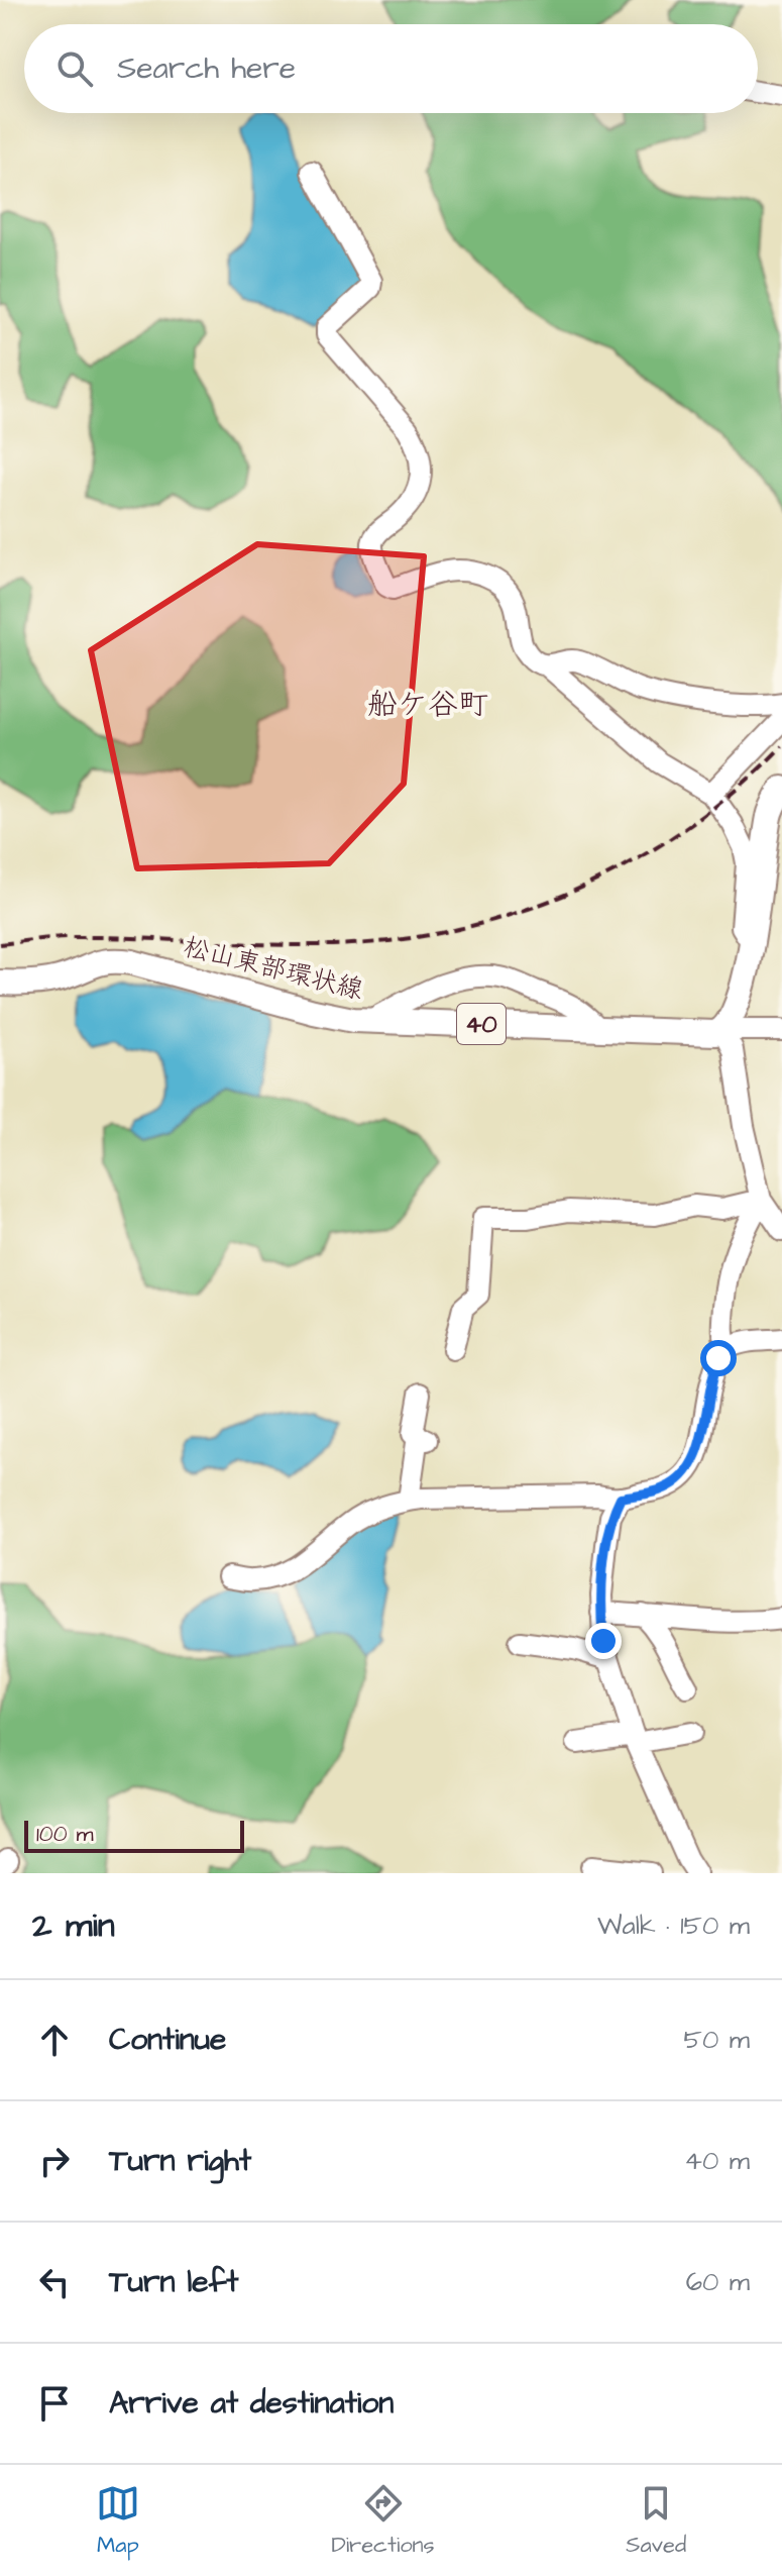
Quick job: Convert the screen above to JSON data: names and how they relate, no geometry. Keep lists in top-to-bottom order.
{
  "streets": {
    "main road": ["松山東部環状線", "40"]
  },
  "districts": ["船ケ谷町"],
  "scale_bar": "100 m",
  "page": {
    "search": "Search here",
    "scale": "100 m",
    "heading": ["2 min", "Walk · 150 m"],
    "list": [
      ["Continue", "50 m"],
      ["Turn right", "40 m"],
      ["Turn left", "60 m"],
      "Arrive at destination"
    ],
    "nav": ["Map", "Directions", "Saved"]
  }
}
